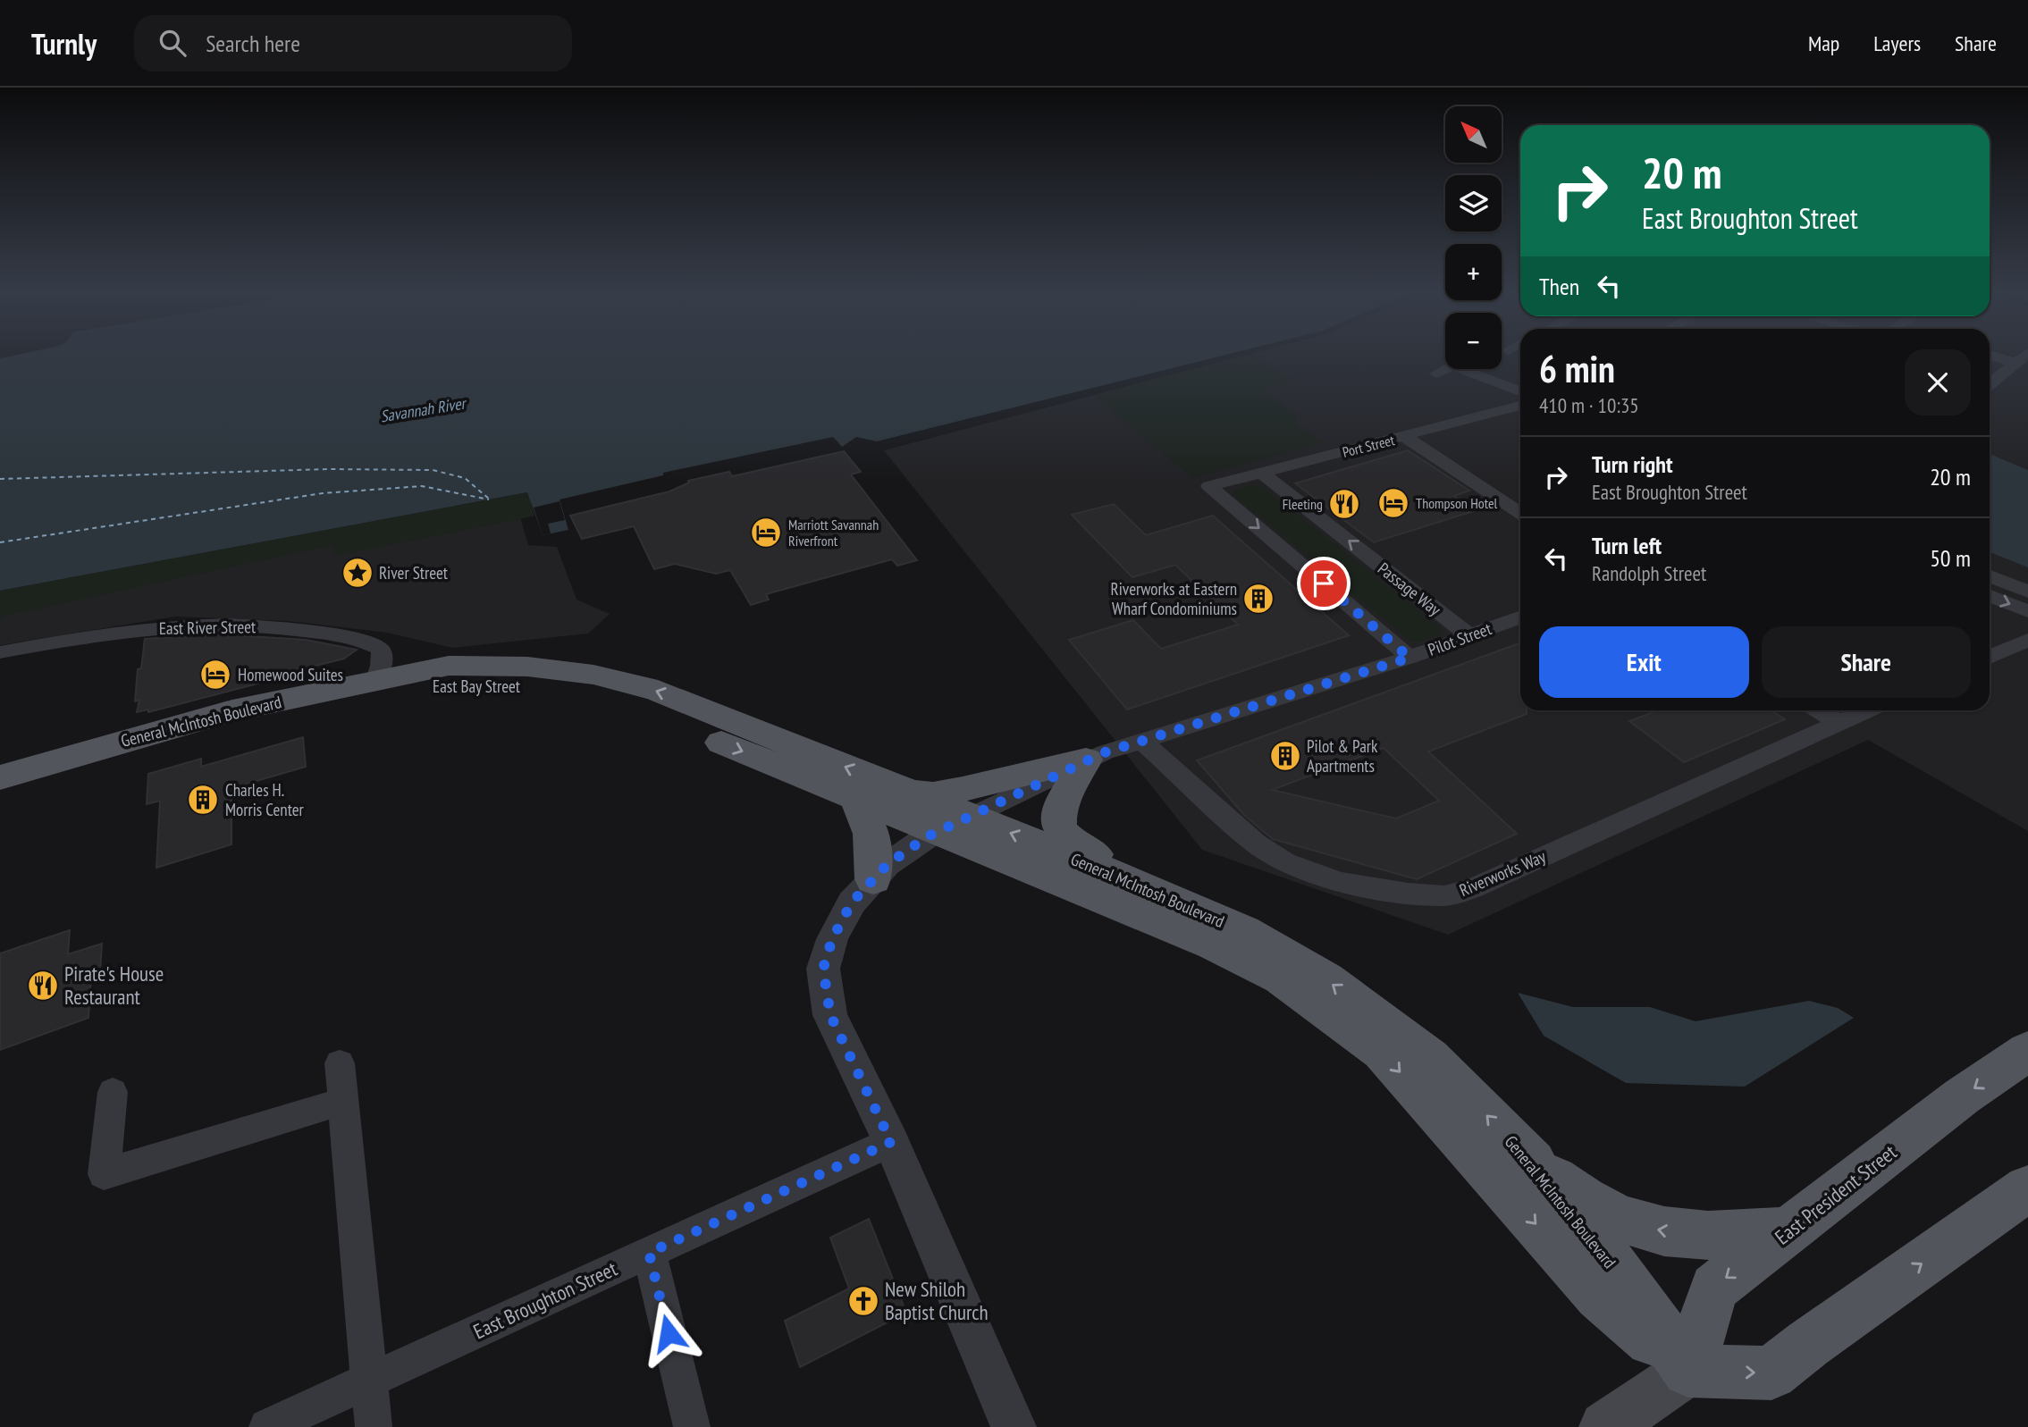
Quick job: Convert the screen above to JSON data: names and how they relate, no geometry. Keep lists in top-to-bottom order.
{
  "streets": {
    "main road": ["East Bay Street", "General McIntosh Boulevard", "East President Street"],
    "street": [
      "Port Street",
      "Passage Way",
      "East River Street",
      "Pilot Street",
      "Riverworks Way",
      "East Broughton Street"
    ]
  },
  "crossings": [
    ["Port Street", "Passage Way"],
    ["Passage Way", "Pilot Street"],
    ["East River Street", "East Bay Street"],
    ["East River Street", "General McIntosh Boulevard"],
    ["Pilot Street", "General McIntosh Boulevard"],
    ["Pilot Street", "Riverworks Way"],
    ["East Bay Street", "General McIntosh Boulevard"],
    ["General McIntosh Boulevard", "East President Street"]
  ],
  "water": ["Savannah River"],
  "places": {
    "hotel": ["Thompson Hotel", "Marriott Savannah Riverfront", "Homewood Suites"],
    "restaurant": ["Fleeting", "Pirate's House Restaurant"],
    "place": ["River Street"],
    "building": ["Riverworks at Eastern Wharf Condominiums", "Pilot & Park Apartments", "Charles H. Morris Center"],
    "church": ["New Shiloh Baptist Church"]
  },
  "north": "top left",
  "page": {
    "header": "Turnly",
    "search": "Search here",
    "nav": ["Map", "Layers", "Share"],
    "map_buttons": ["+", "−"],
    "turn": ["20 m", "East Broughton Street"],
    "then": "Then",
    "heading": ["6 min", "410 m · 10:35"],
    "list": [
      {
        "name": "Turn right",
        "note": "East Broughton Street",
        "value": "20 m"
      },
      {
        "name": "Turn left",
        "note": "Randolph Street",
        "value": "50 m"
      }
    ],
    "buttons": ["Exit", "Share"]
  }
}
